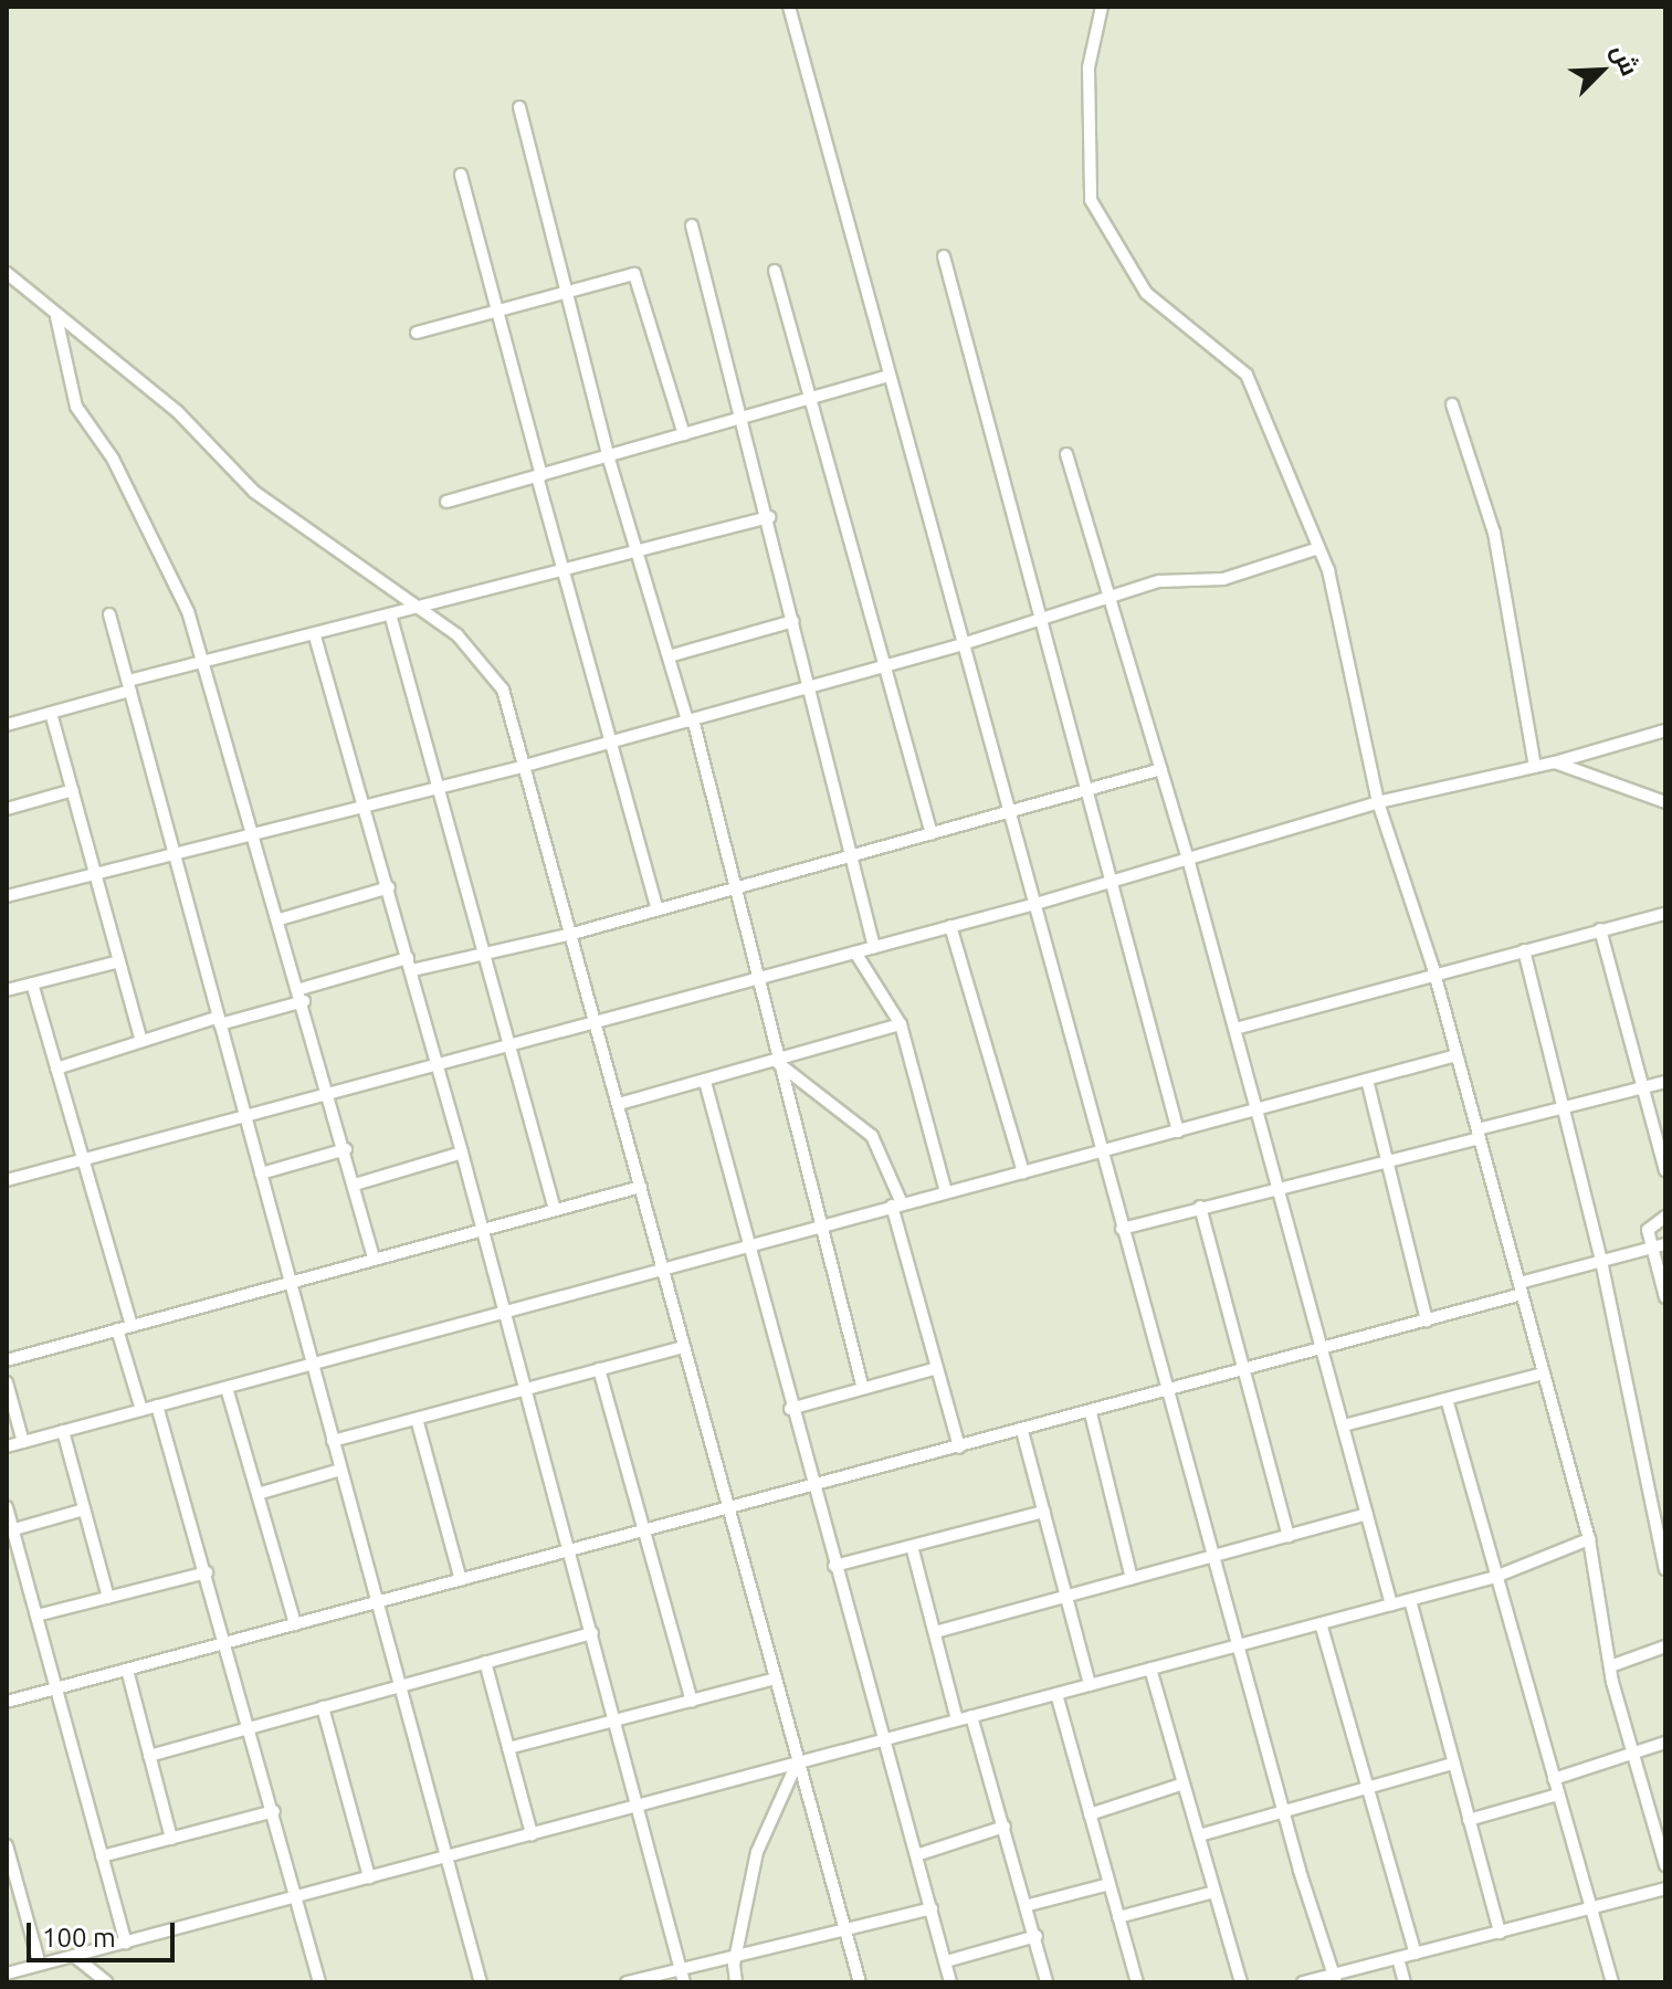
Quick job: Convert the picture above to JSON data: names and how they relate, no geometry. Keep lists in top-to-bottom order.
{
  "scale_bar": "100 m",
  "north": "top right"
}
